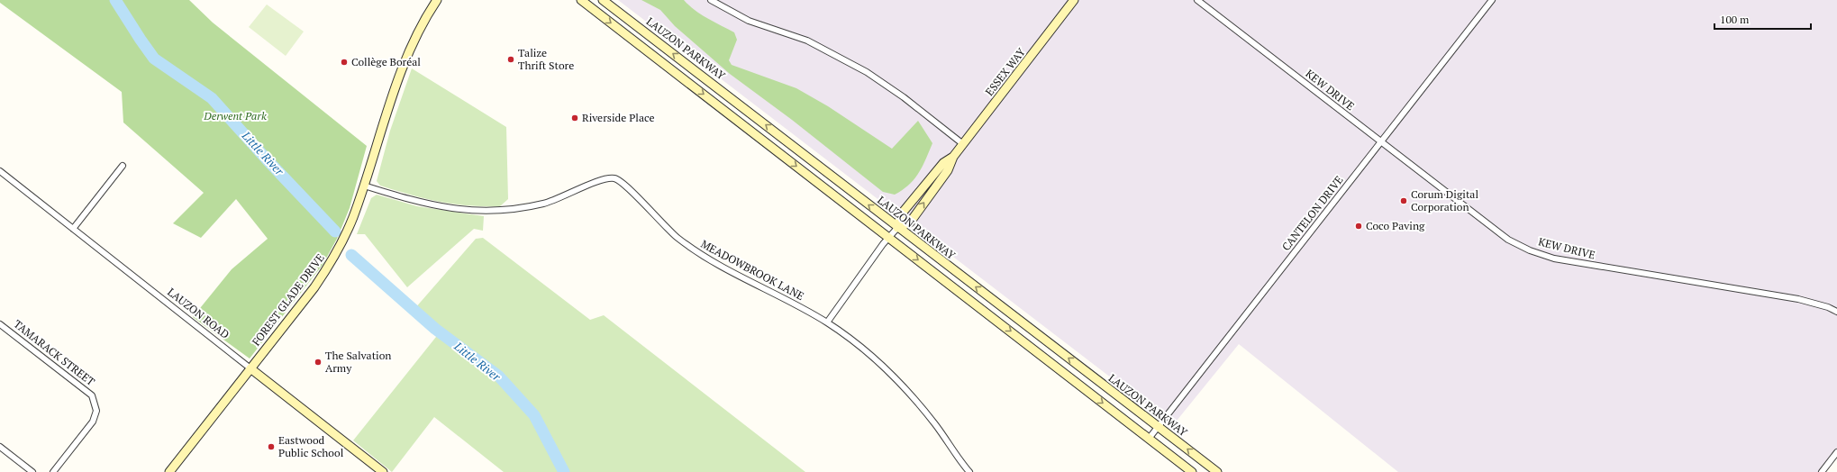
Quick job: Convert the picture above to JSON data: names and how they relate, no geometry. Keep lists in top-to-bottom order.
{
  "streets": {
    "main road": [
      "LAUZON PARKWAY",
      "ESSEX WAY",
      "FOREST GLADE DRIVE",
      "LAUZON ROAD"
    ],
    "street": [
      "KEW DRIVE",
      "CANTELON DRIVE",
      "MEADOWBROOK LANE",
      "TAMARACK STREET"
    ]
  },
  "crossings": [
    ["LAUZON PARKWAY", "ESSEX WAY"],
    ["LAUZON PARKWAY", "CANTELON DRIVE"],
    ["ESSEX WAY", "MEADOWBROOK LANE"],
    ["KEW DRIVE", "CANTELON DRIVE"],
    ["MEADOWBROOK LANE", "FOREST GLADE DRIVE"],
    ["FOREST GLADE DRIVE", "LAUZON ROAD"]
  ],
  "water": ["Little River"],
  "parks": ["Derwent Park"],
  "places": [
    "Talize Thrift Store",
    "Collège Boréal",
    "Riverside Place",
    "Corum Digital Corporation",
    "Coco Paving",
    "The Salvation Army",
    "Eastwood Public School"
  ],
  "scale_bar": "100 m"
}
